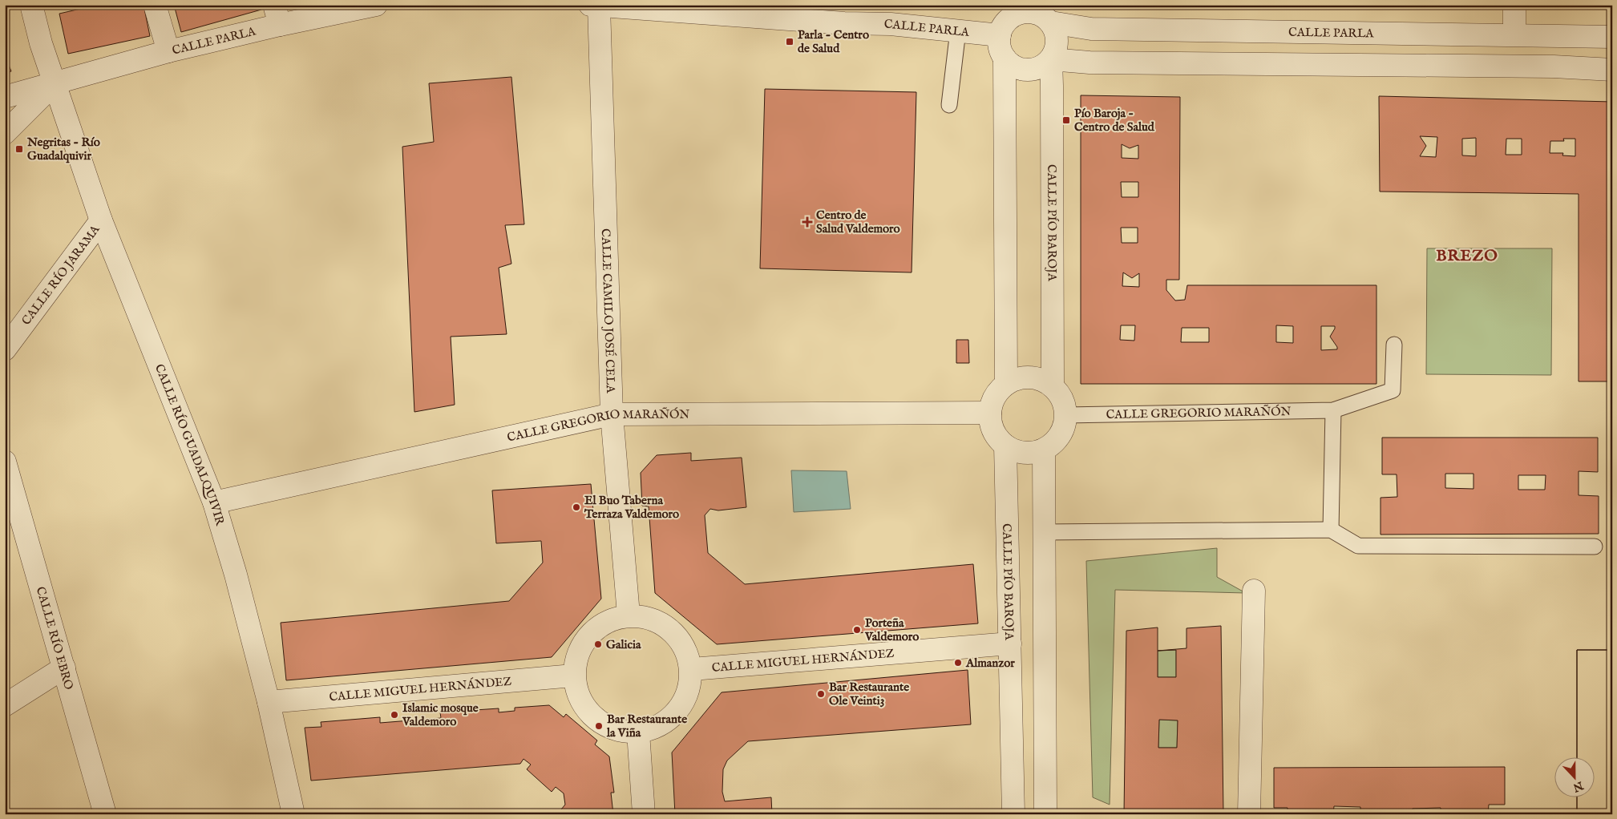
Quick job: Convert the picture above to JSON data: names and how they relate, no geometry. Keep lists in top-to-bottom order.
{
  "streets": {
    "street": [
      "CALLE PARLA",
      "CALLE PÍO BAROJA",
      "CALLE RÍO JARAMA",
      "CALLE CAMILO JOSÉ CELA",
      "CALLE GREGORIO MARAÑÓN",
      "CALLE RÍO GUADALQUIVIR",
      "CALLE RÍO EBRO",
      "CALLE MIGUEL HERNÁNDEZ"
    ]
  },
  "crossings": [
    ["CALLE PARLA", "CALLE PÍO BAROJA"],
    ["CALLE PARLA", "CALLE CAMILO JOSÉ CELA"],
    ["CALLE PARLA", "CALLE RÍO GUADALQUIVIR"],
    ["CALLE PÍO BAROJA", "CALLE GREGORIO MARAÑÓN"],
    ["CALLE PÍO BAROJA", "CALLE MIGUEL HERNÁNDEZ"],
    ["CALLE RÍO JARAMA", "CALLE RÍO GUADALQUIVIR"],
    ["CALLE CAMILO JOSÉ CELA", "CALLE GREGORIO MARAÑÓN"],
    ["CALLE CAMILO JOSÉ CELA", "CALLE MIGUEL HERNÁNDEZ"],
    ["CALLE GREGORIO MARAÑÓN", "CALLE RÍO GUADALQUIVIR"],
    ["CALLE RÍO GUADALQUIVIR", "CALLE MIGUEL HERNÁNDEZ"]
  ],
  "districts": ["BREZO"],
  "places": {
    "transit": ["Parla - Centro de Salud", "Pío Baroja - Centro de Salud", "Negritas - Río Guadalquivir"],
    "health": ["Centro de Salud Valdemoro"],
    "other": [
      "El Buo Taberna Terraza Valdemoro",
      "Porteña Valdemoro",
      "Galicia",
      "Almanzor",
      "Bar Restaurante Ole Veinti3",
      "Islamic mosque Valdemoro",
      "Bar Restaurante la Viña"
    ]
  },
  "north": "bottom"
}
